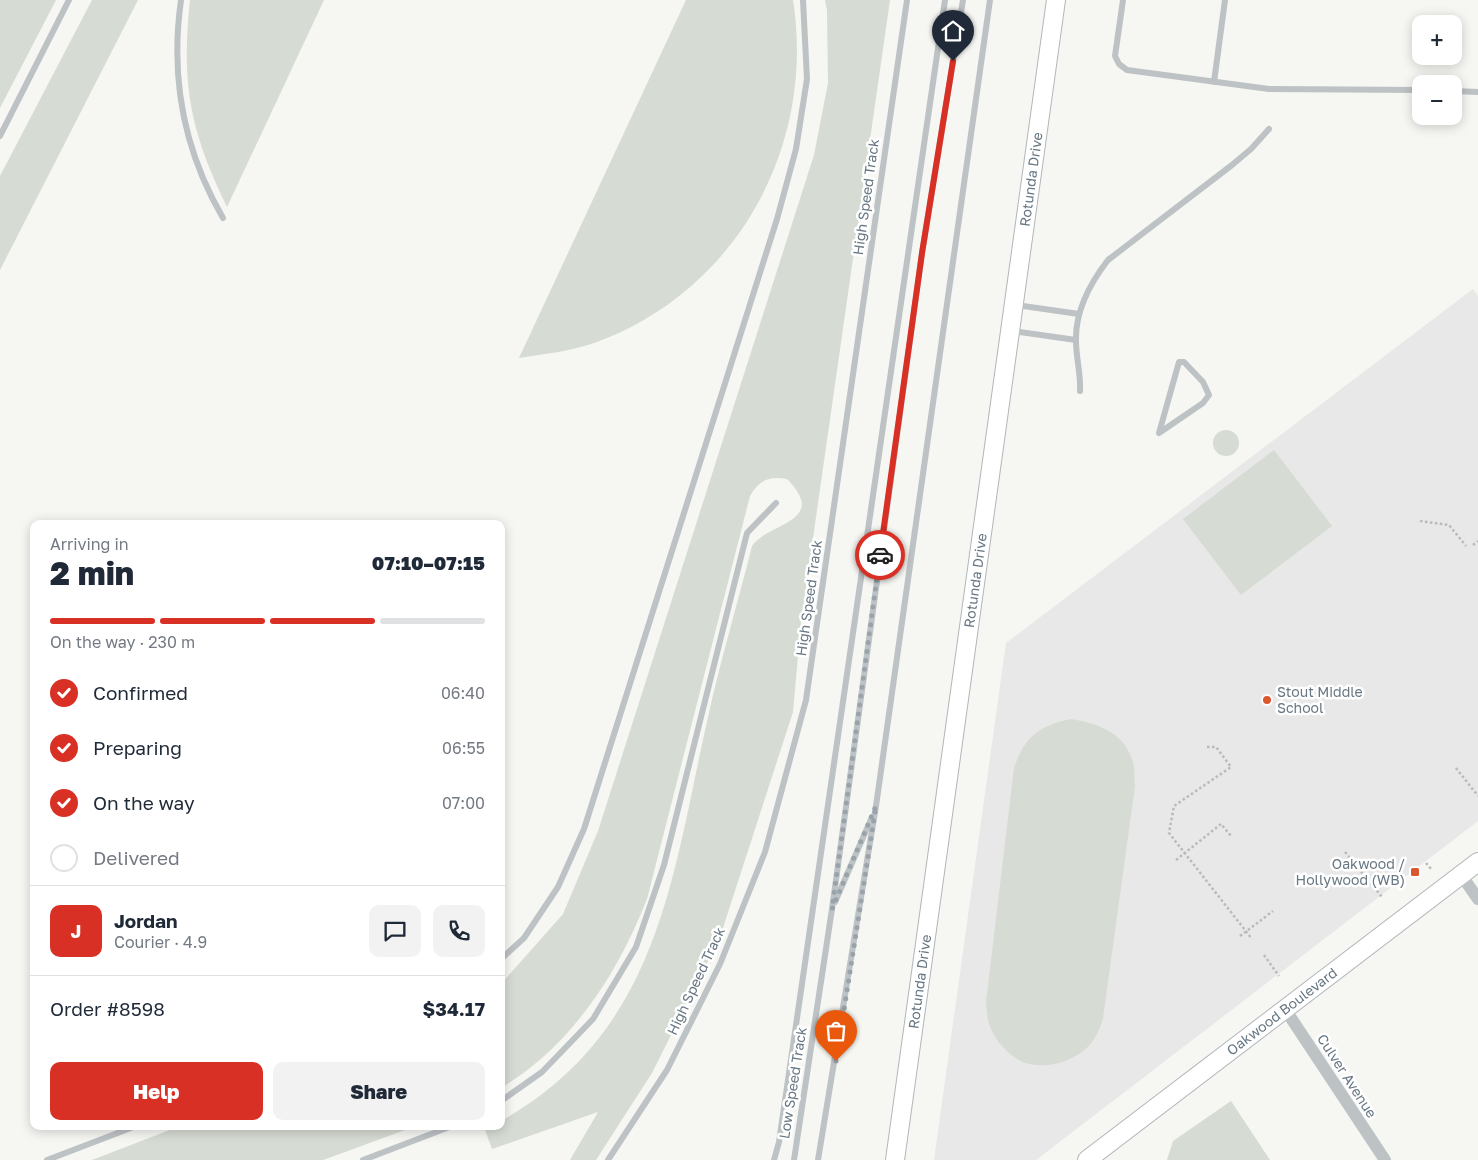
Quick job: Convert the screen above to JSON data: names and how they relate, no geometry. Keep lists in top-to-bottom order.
{
  "streets": {
    "main road": ["Rotunda Drive", "Oakwood Boulevard"],
    "street": ["Culver Avenue"],
    "lane": ["High Speed Track", "Low Speed Track"]
  },
  "crossings": [
    ["Oakwood Boulevard", "Culver Avenue"]
  ],
  "places": {
    "other": ["Stout Middle School"],
    "transit": ["Oakwood / Hollywood (WB)"]
  },
  "page": {
    "map_buttons": ["+", "−"],
    "heading": ["2 min", "Arriving in", "07:10–07:15"],
    "panel": [
      "Jordan",
      "Courier · 4.9",
      "Order #8598",
      "$34.17"
    ],
    "bar": "On the way · 230 m",
    "list": [
      ["Confirmed", "06:40"],
      ["Preparing", "06:55"],
      ["On the way", "07:00"],
      "Delivered"
    ],
    "round": "J",
    "buttons": ["Help", "Share"]
  }
}
